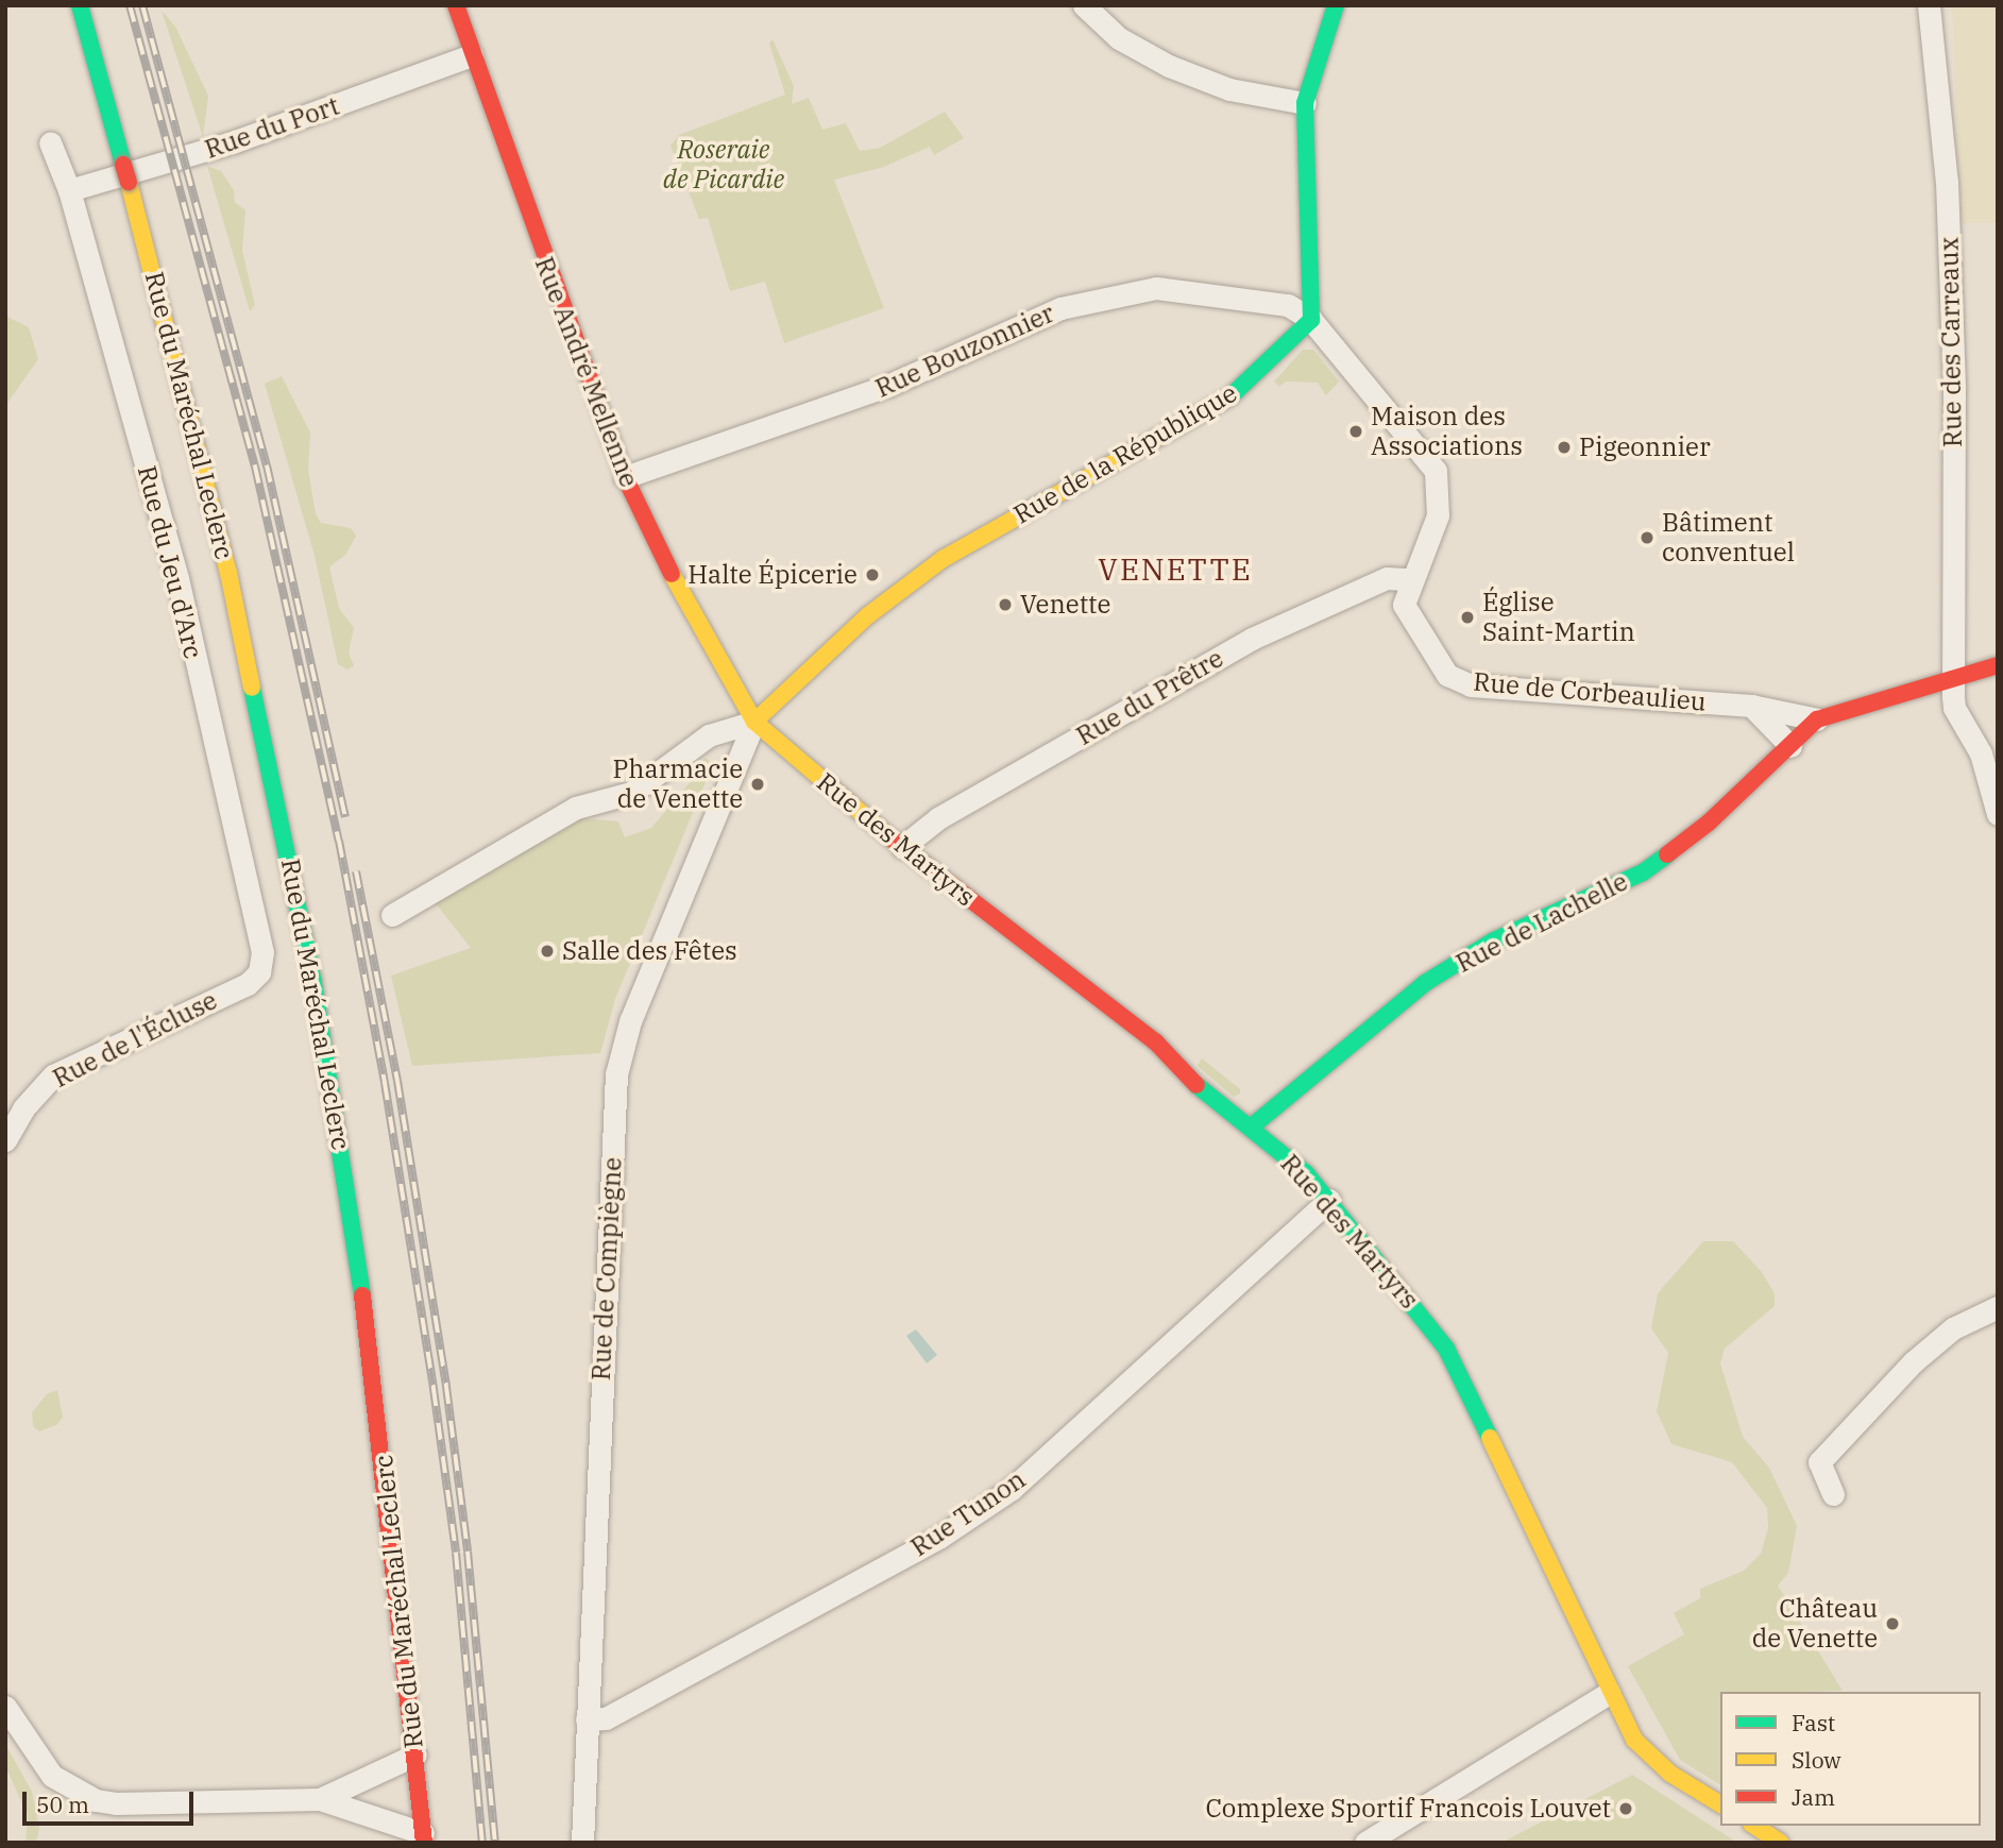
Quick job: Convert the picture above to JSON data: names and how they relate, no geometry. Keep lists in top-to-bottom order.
{
  "streets": {
    "street": [
      "Rue du Port",
      "Rue des Carreaux",
      "Rue Bouzonnier",
      "Rue André Mellenne",
      "Rue du Maréchal Leclerc",
      "Rue de la République",
      "Rue du Jeu d'Arc",
      "Rue de Corbeaulieu",
      "Rue du Prêtre",
      "Rue des Martyrs",
      "Rue de Lachelle",
      "Rue de l'Écluse",
      "Rue de Compiègne",
      "Rue Tunon"
    ]
  },
  "crossings": [
    ["Rue du Port", "Rue André Mellenne"],
    ["Rue du Port", "Rue du Jeu d'Arc"],
    ["Rue des Carreaux", "Rue de Corbeaulieu"],
    ["Rue Bouzonnier", "Rue André Mellenne"],
    ["Rue Bouzonnier", "Rue de la République"],
    ["Rue Bouzonnier", "Rue de Corbeaulieu"],
    ["Rue André Mellenne", "Rue de la République"],
    ["Rue André Mellenne", "Rue des Martyrs"],
    ["Rue André Mellenne", "Rue de Compiègne"],
    ["Rue de la République", "Rue de Corbeaulieu"],
    ["Rue de la République", "Rue des Martyrs"],
    ["Rue de la République", "Rue de Compiègne"],
    ["Rue du Jeu d'Arc", "Rue de l'Écluse"],
    ["Rue de Corbeaulieu", "Rue du Prêtre"],
    ["Rue de Corbeaulieu", "Rue de Lachelle"],
    ["Rue du Prêtre", "Rue des Martyrs"],
    ["Rue des Martyrs", "Rue de Lachelle"],
    ["Rue des Martyrs", "Rue de Compiègne"],
    ["Rue des Martyrs", "Rue Tunon"],
    ["Rue de Compiègne", "Rue Tunon"]
  ],
  "districts": ["VENETTE"],
  "parks": ["Roseraie de Picardie"],
  "places": [
    "Maison des Associations",
    "Pigeonnier",
    "Bâtiment conventuel",
    "Halte Épicerie",
    "Venette",
    "Église Saint-Martin",
    "Pharmacie de Venette",
    "Salle des Fêtes",
    "Château de Venette",
    "Complexe Sportif Francois Louvet"
  ],
  "legend": ["Fast", "Slow", "Jam"],
  "scale_bar": "50 m"
}
